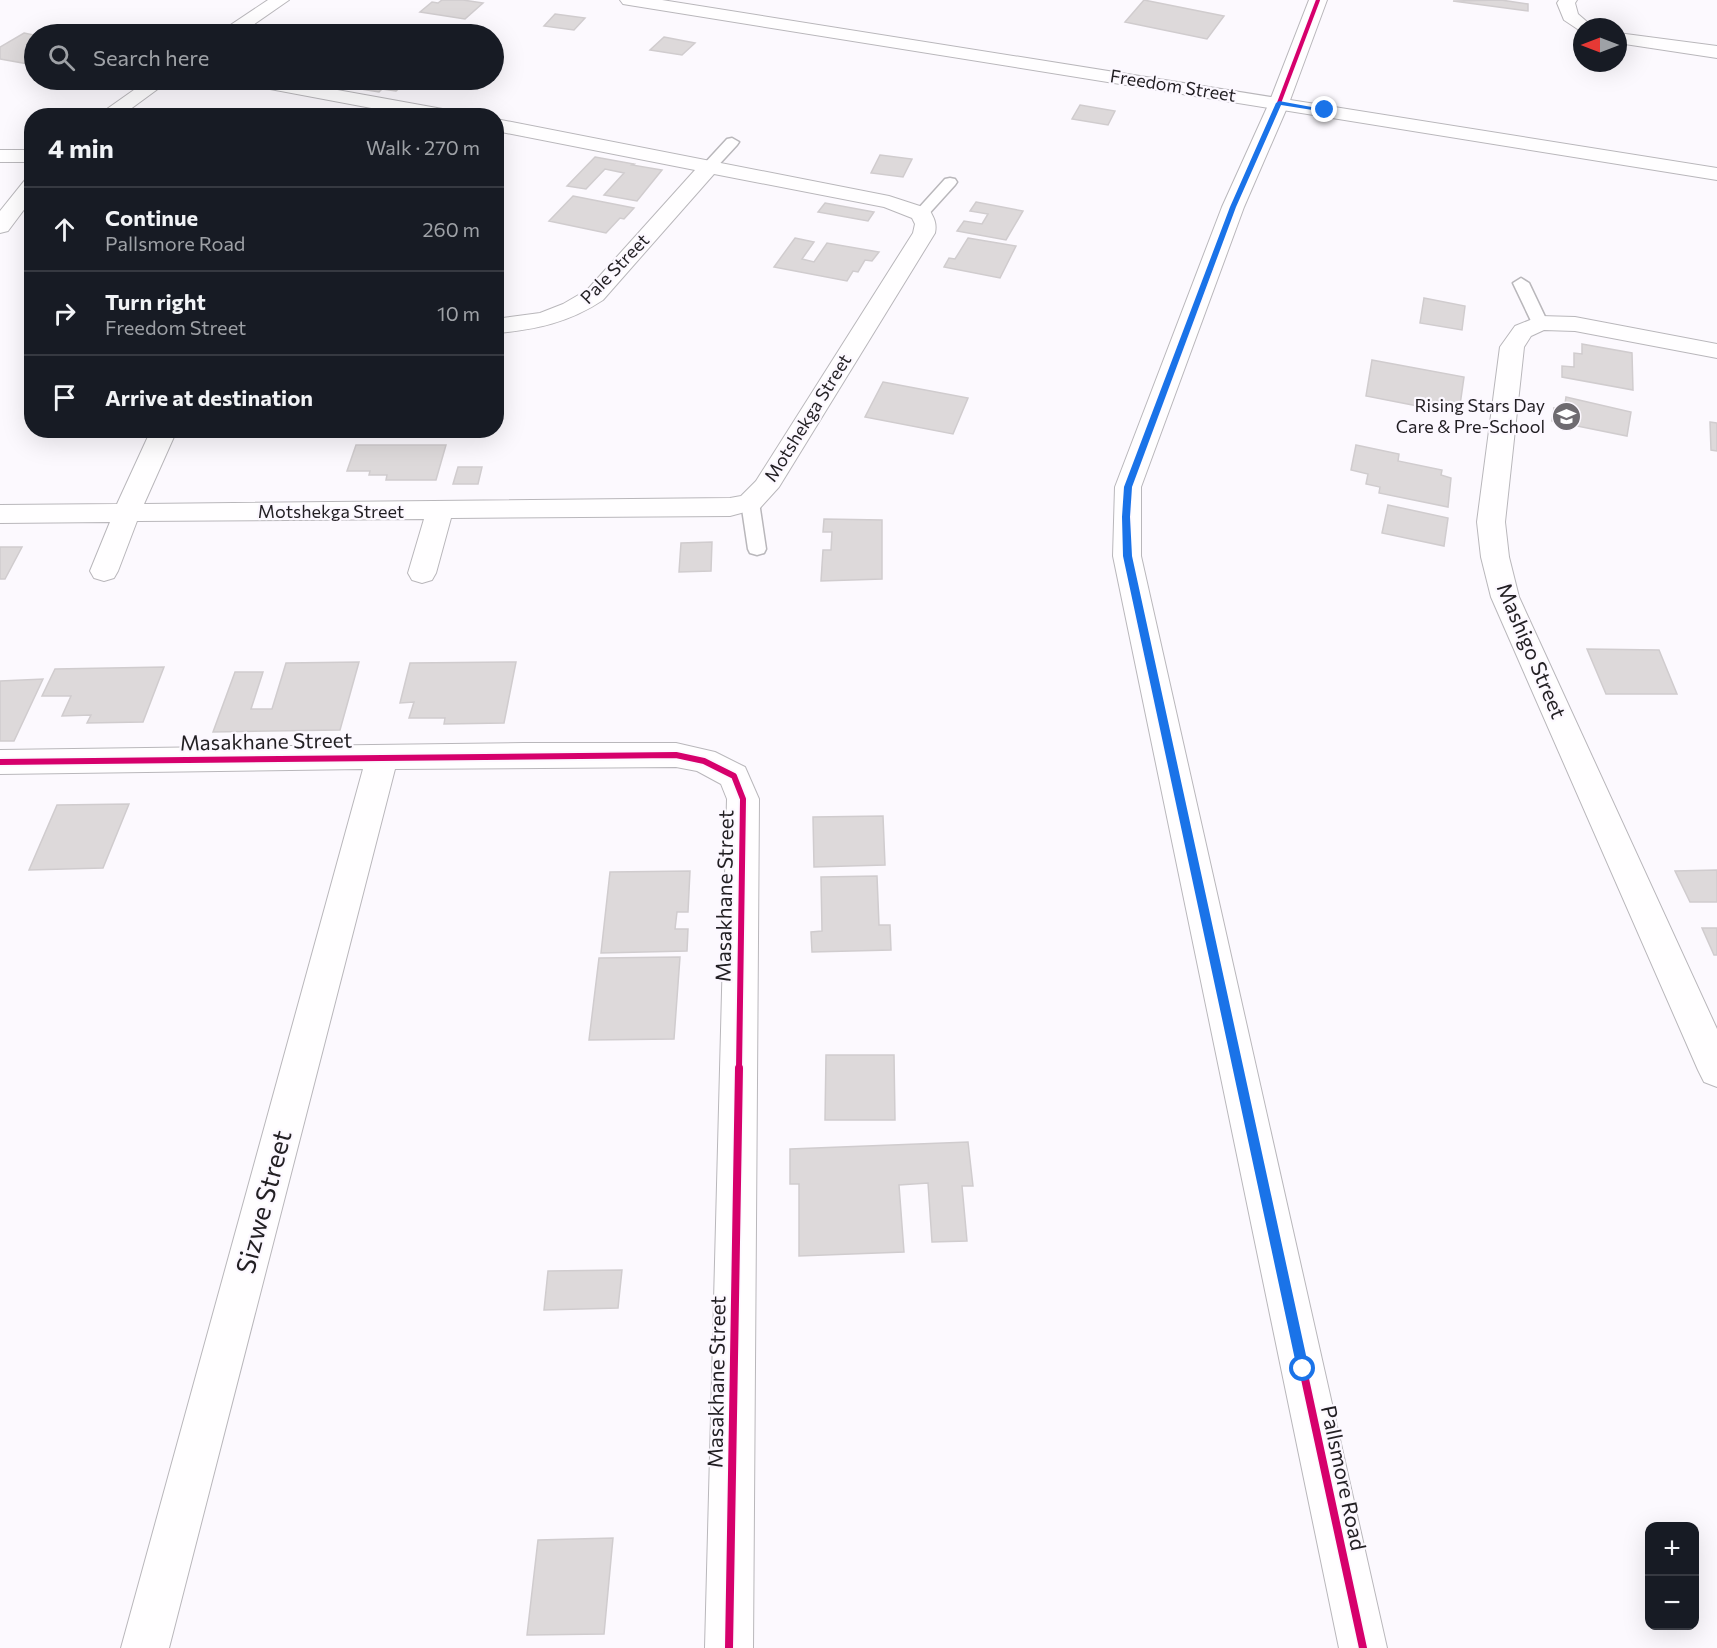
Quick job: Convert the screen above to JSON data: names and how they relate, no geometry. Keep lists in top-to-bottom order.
{
  "streets": {
    "street": [
      "Freedom Street",
      "Pale Street",
      "Motshekga Street",
      "Mashigo Street",
      "Masakhane Street",
      "Sizwe Street",
      "Pallsmore Road"
    ]
  },
  "crossings": [
    ["Freedom Street", "Pallsmore Road"],
    ["Masakhane Street", "Sizwe Street"]
  ],
  "places": {
    "school or university": ["Rising Stars Day Care & Pre-School"]
  },
  "north": "left",
  "page": {
    "search": "Search here",
    "heading": ["4 min", "Walk · 270 m"],
    "list": [
      ["Continue", "Pallsmore Road", "260 m"],
      ["Turn right", "Freedom Street", "10 m"],
      "Arrive at destination"
    ],
    "map_buttons": ["+", "−"]
  }
}
